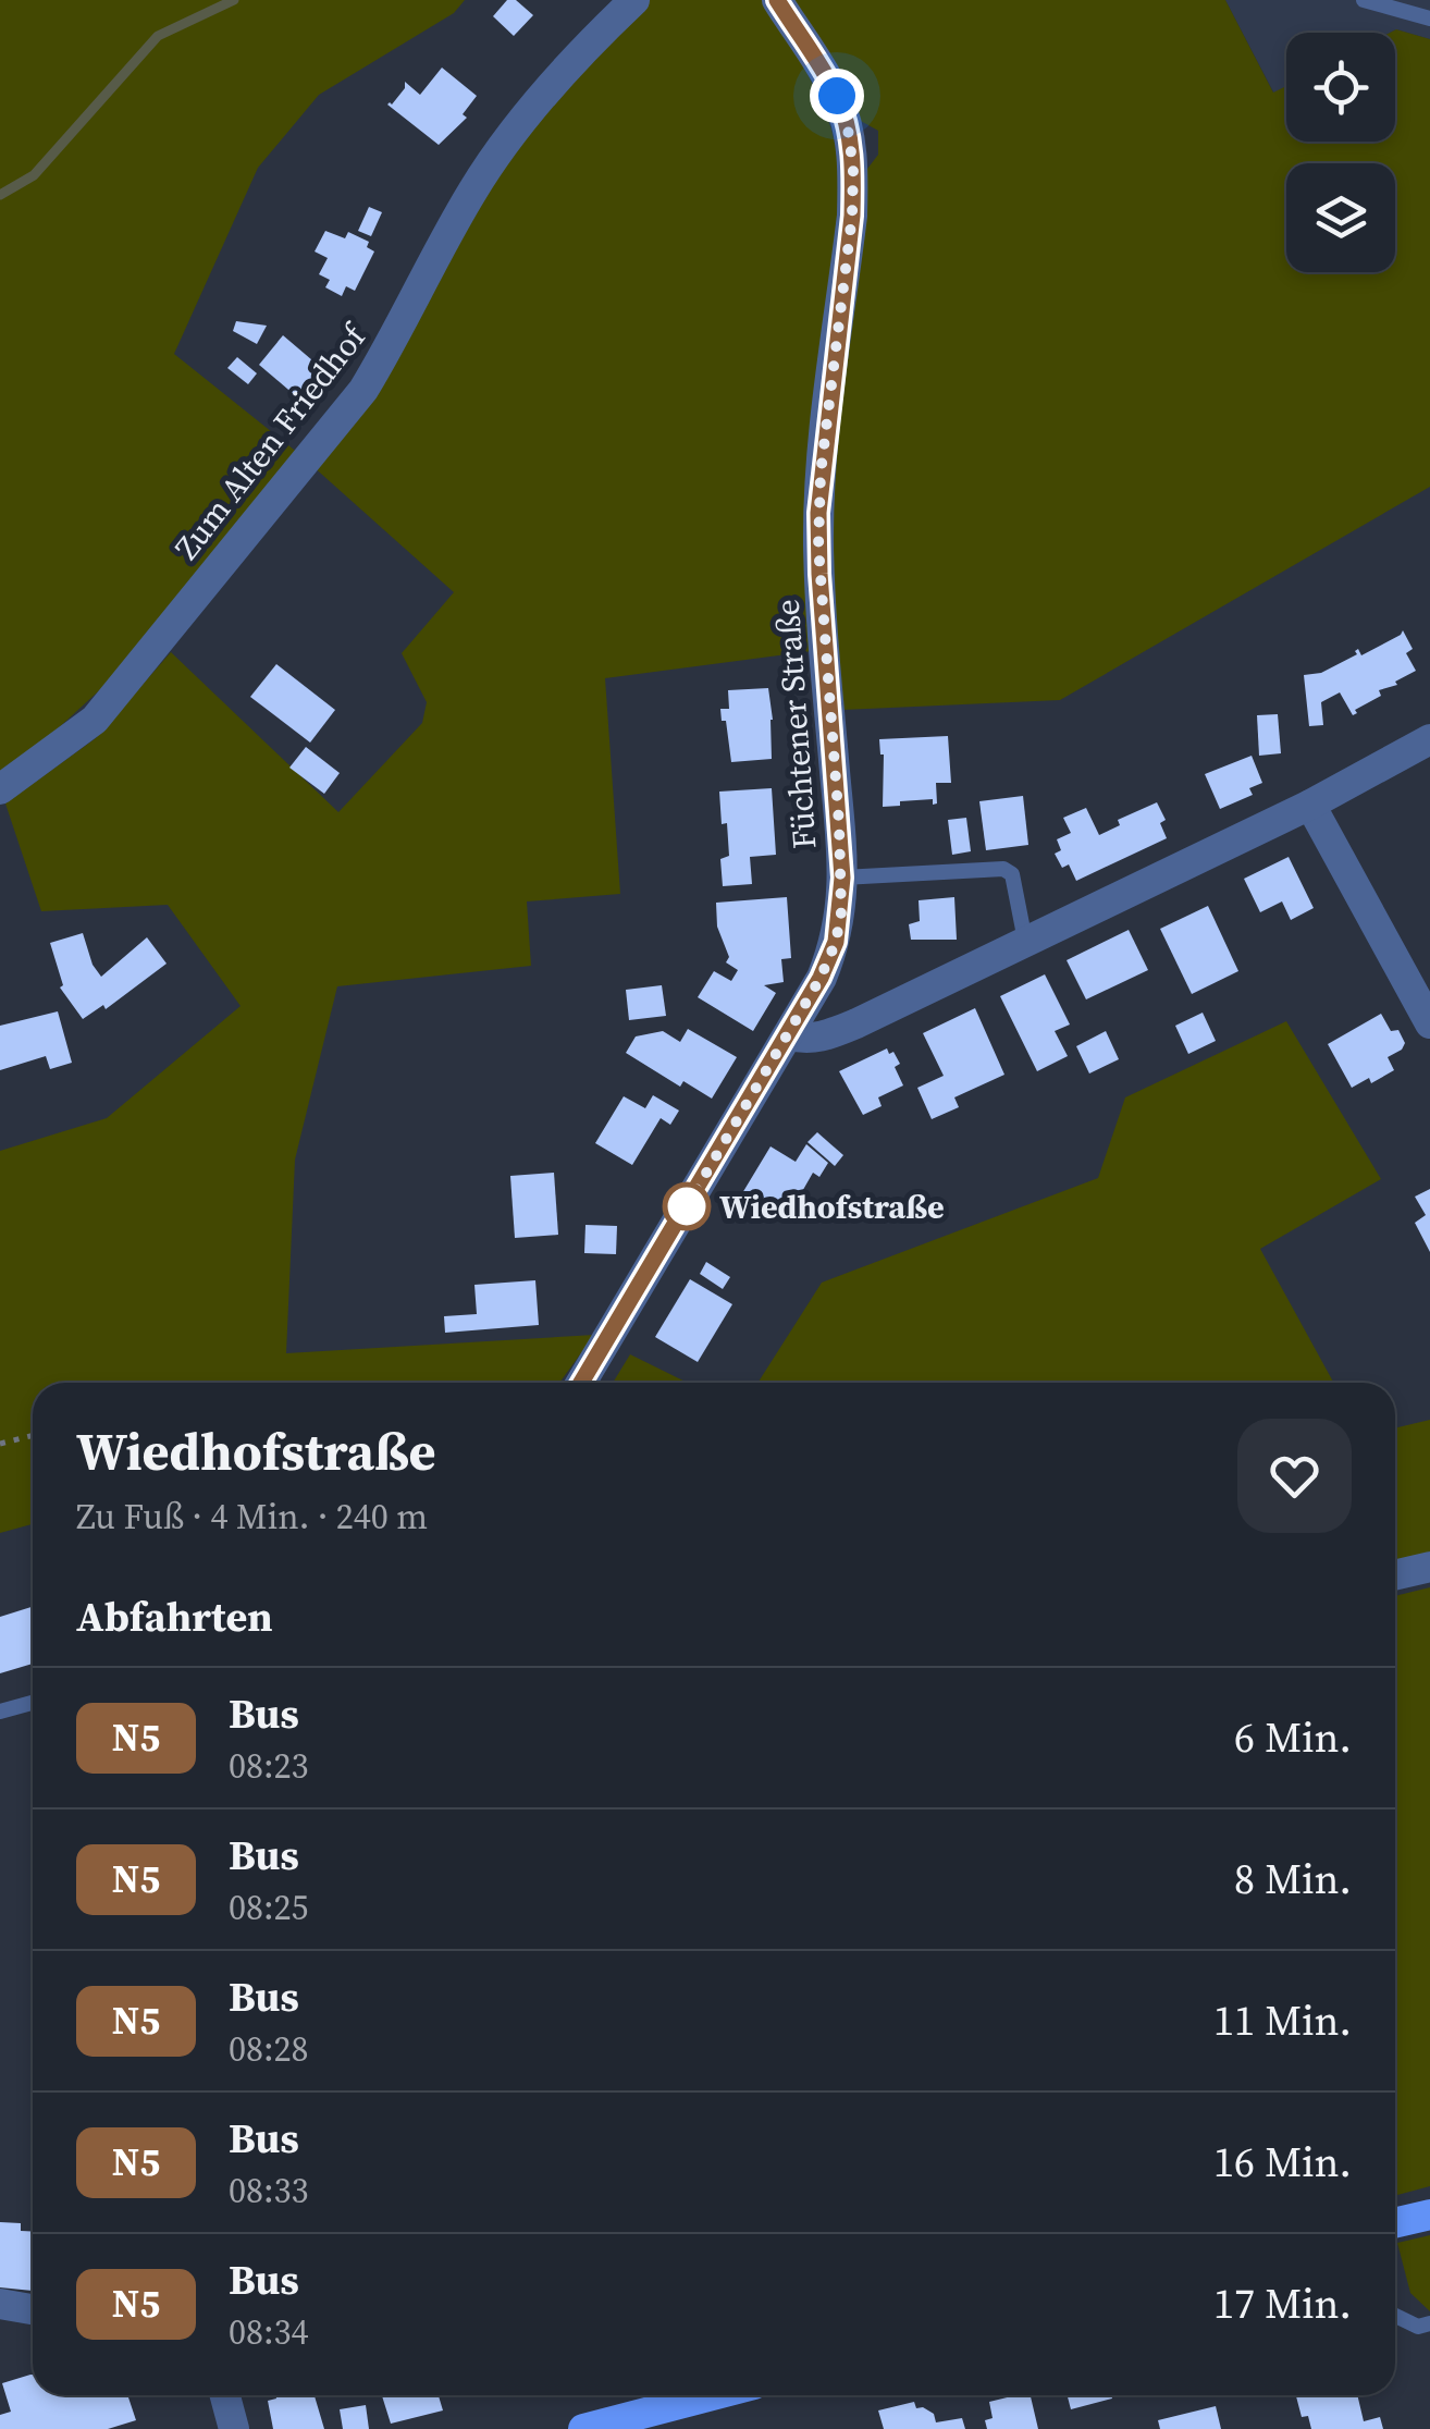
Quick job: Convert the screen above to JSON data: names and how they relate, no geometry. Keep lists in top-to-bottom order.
{
  "streets": {
    "street": ["Zum Alten Friedhof", "Füchtener Straße"]
  },
  "places": ["Wiedhofstraße"],
  "lines": ["bus line N5"],
  "page": {
    "heading": [
      ["Wiedhofstraße", "Zu Fuß · 4 Min. · 240 m"],
      "Abfahrten"
    ],
    "list": [
      {
        "mark": "N5",
        "name": "Bus",
        "note": "08:23",
        "value": "6 Min."
      },
      {
        "mark": "N5",
        "name": "Bus",
        "note": "08:25",
        "value": "8 Min."
      },
      {
        "mark": "N5",
        "name": "Bus",
        "note": "08:28",
        "value": "11 Min."
      },
      {
        "mark": "N5",
        "name": "Bus",
        "note": "08:33",
        "value": "16 Min."
      },
      {
        "mark": "N5",
        "name": "Bus",
        "note": "08:34",
        "value": "17 Min."
      }
    ]
  }
}
